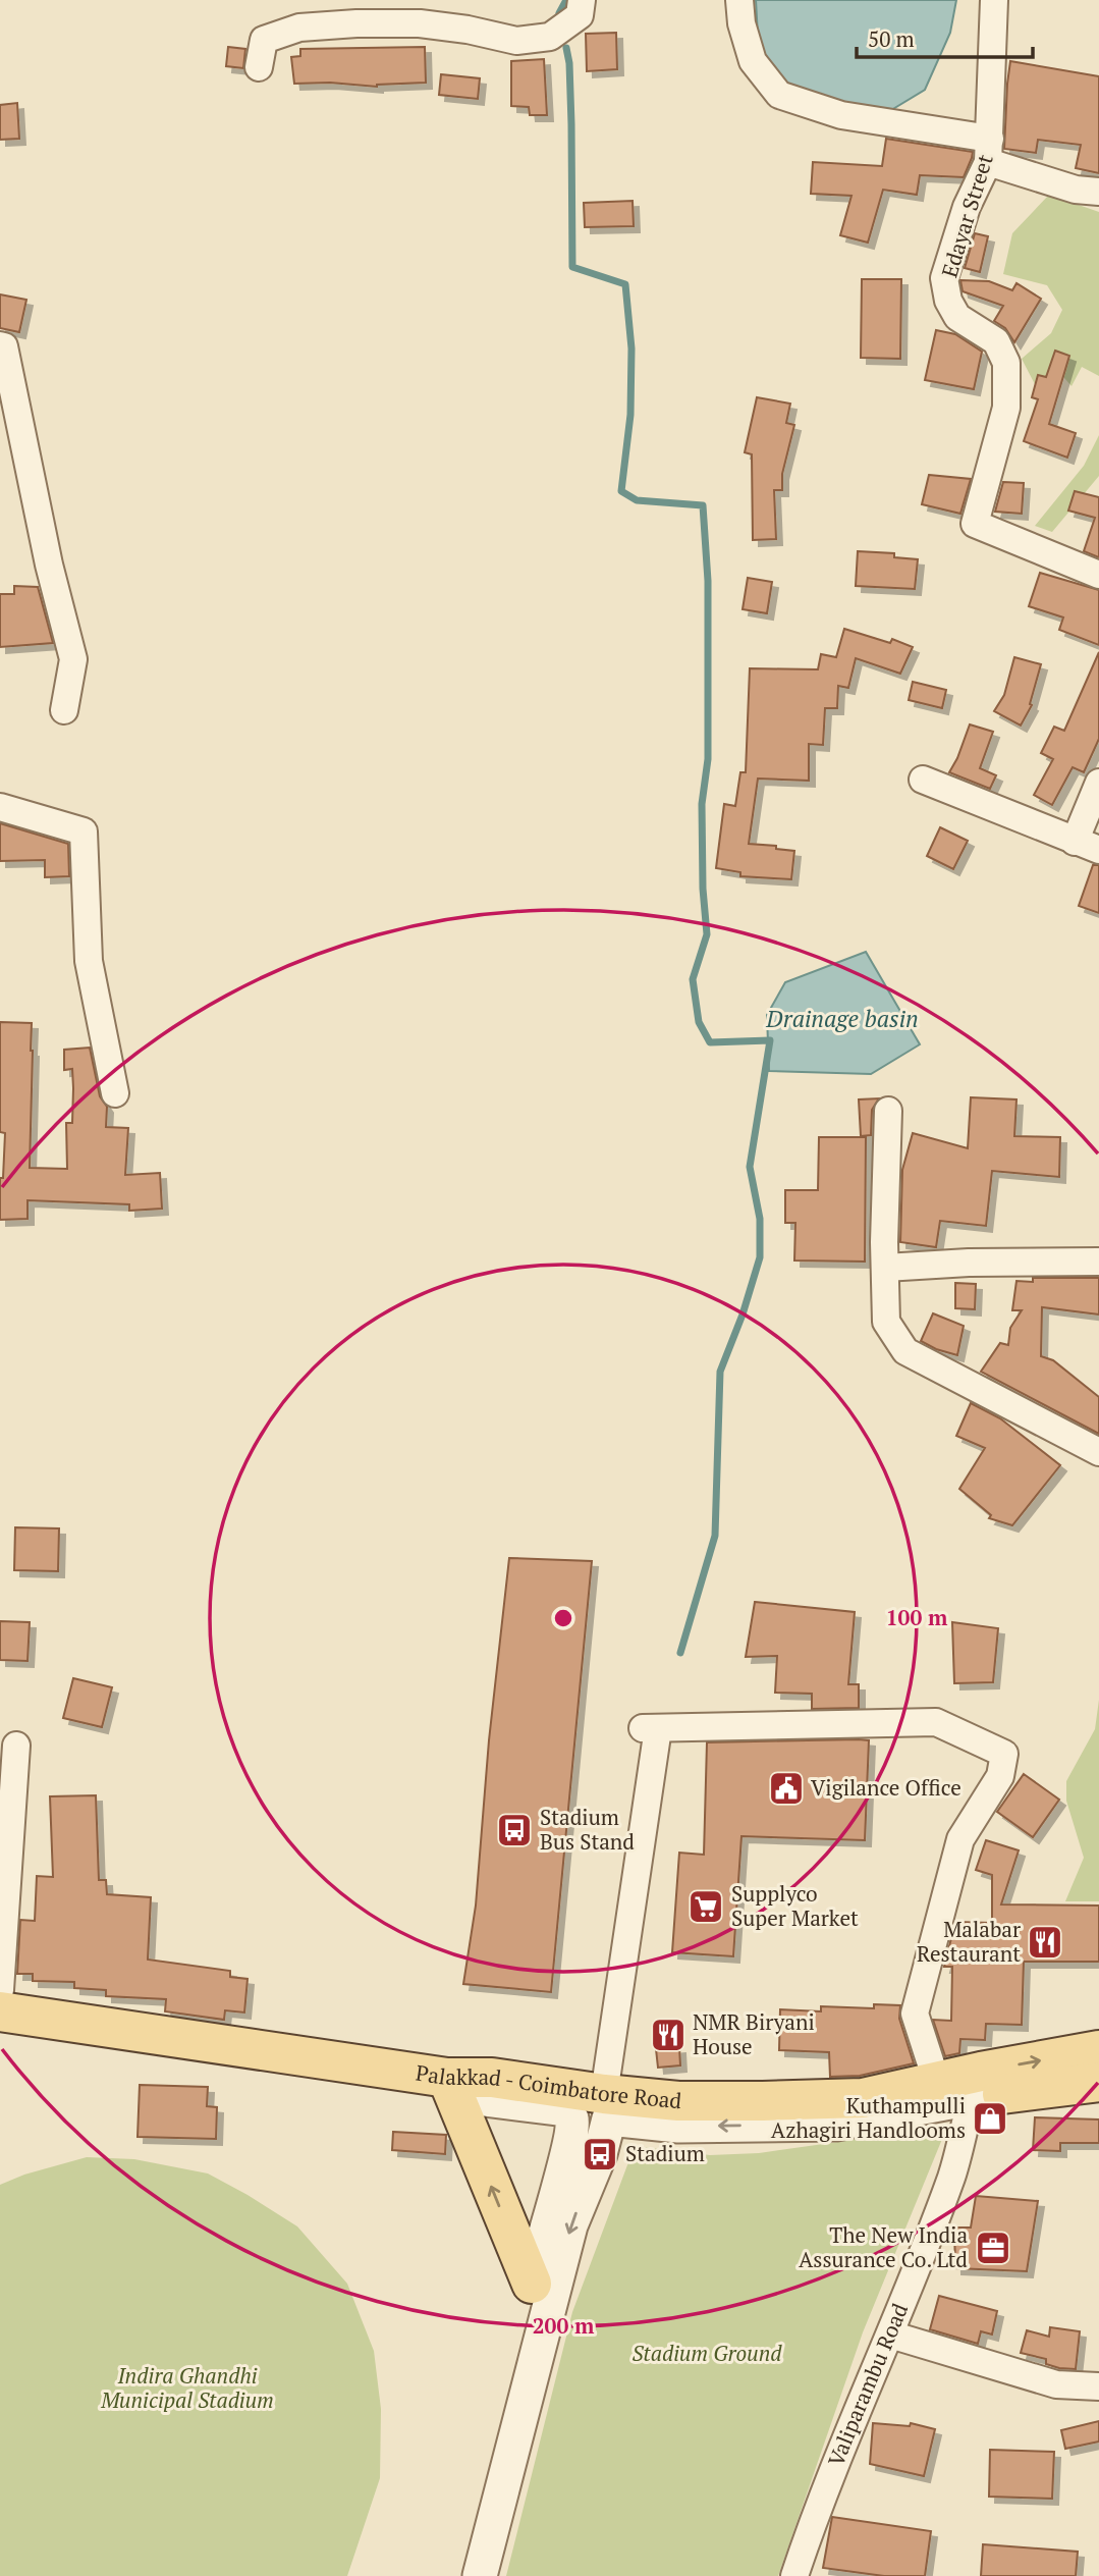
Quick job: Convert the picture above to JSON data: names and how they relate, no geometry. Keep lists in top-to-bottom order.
{
  "streets": {
    "main road": ["Palakkad - Coimbatore Road"],
    "street": ["Edayar Street", "Valiparambu Road"]
  },
  "crossings": [
    ["Palakkad - Coimbatore Road", "Valiparambu Road"]
  ],
  "water": ["Drainage basin"],
  "parks": ["Stadium Ground", "Indira Ghandhi Municipal Stadium"],
  "places": {
    "public building": ["Vigilance Office"],
    "bus stop": ["Stadium Bus Stand", "Stadium"],
    "supermarket": ["Supplyco Super Market"],
    "restaurant": ["Malabar Restaurant", "NMR Biryani House"],
    "shop": ["Kuthampulli Azhagiri Handlooms"],
    "office": ["The New India Assurance Co. Ltd"]
  },
  "scale_bar": "50 m",
  "rings": ["100 m", "200 m"]
}
